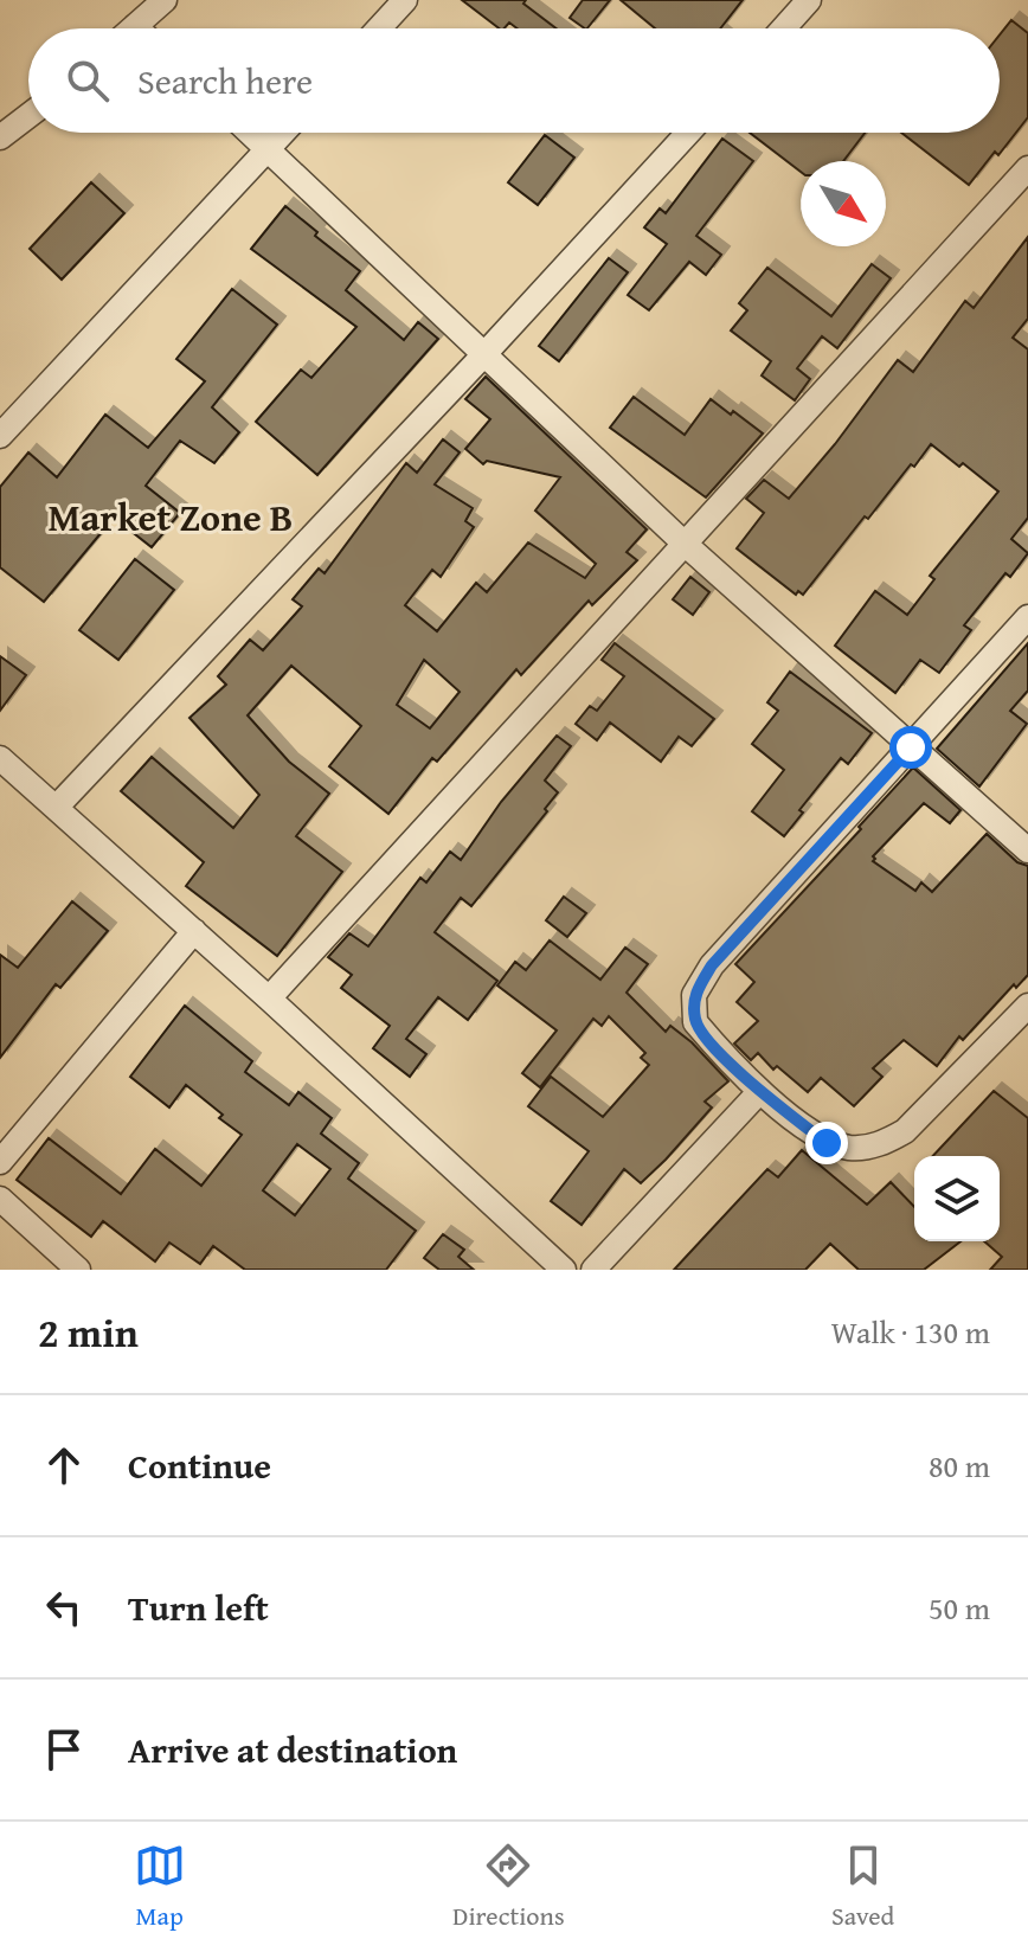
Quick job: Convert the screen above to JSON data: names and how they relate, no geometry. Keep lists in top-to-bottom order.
{
  "districts": ["Market Zone B"],
  "north": "bottom right",
  "page": {
    "search": "Search here",
    "heading": ["2 min", "Walk · 130 m"],
    "list": [
      ["Continue", "80 m"],
      ["Turn left", "50 m"],
      "Arrive at destination"
    ],
    "nav": ["Map", "Directions", "Saved"]
  }
}
